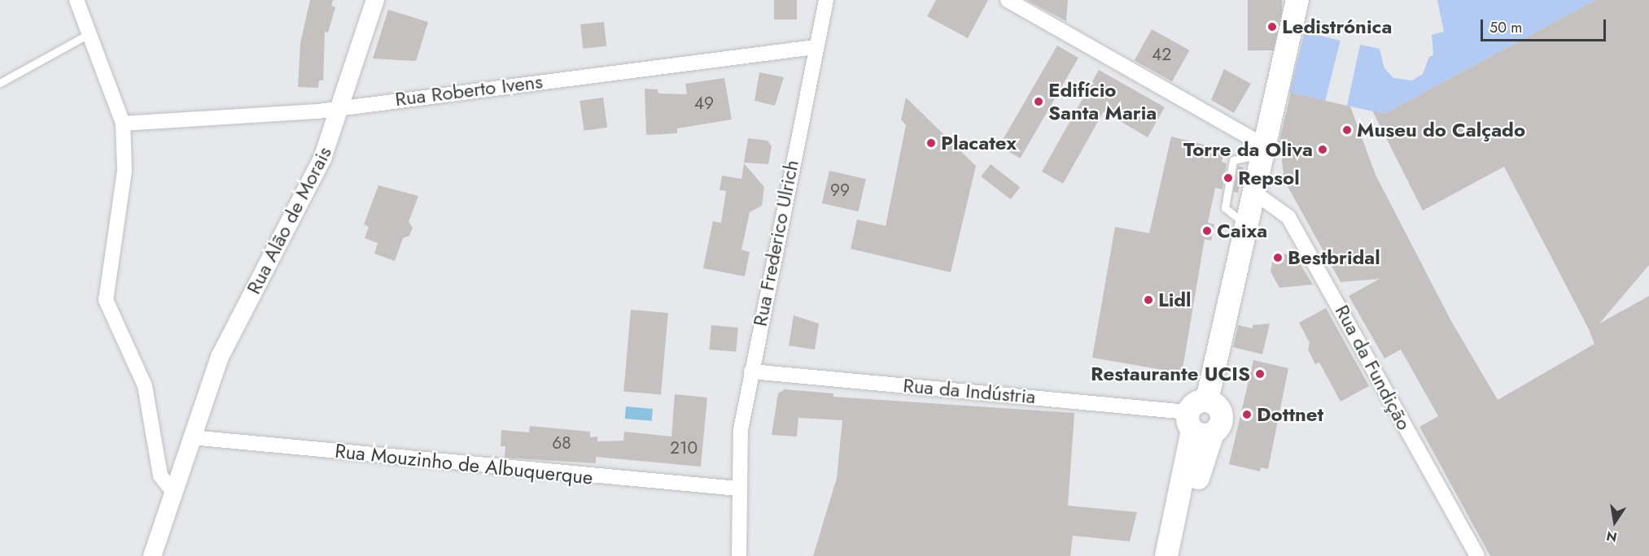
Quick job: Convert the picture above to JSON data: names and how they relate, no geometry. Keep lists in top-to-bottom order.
{
  "streets": {
    "street": [
      "Rua Roberto Ivens",
      "Rua Alão de Morais",
      "Rua Frederico Ulrich",
      "Rua da Fundição",
      "Rua da Indústria",
      "Rua Mouzinho de Albuquerque"
    ]
  },
  "crossings": [
    ["Rua Roberto Ivens", "Rua Alão de Morais"],
    ["Rua Roberto Ivens", "Rua Frederico Ulrich"],
    ["Rua Alão de Morais", "Rua Mouzinho de Albuquerque"],
    ["Rua Frederico Ulrich", "Rua da Indústria"],
    ["Rua Frederico Ulrich", "Rua Mouzinho de Albuquerque"]
  ],
  "places": [
    "Ledistrónica",
    "Edifício Santa Maria",
    "Museu do Calçado",
    "Placatex",
    "Torre da Oliva",
    "Repsol",
    "Caixa",
    "Bestbridal",
    "Lidl",
    "Restaurante UCIS",
    "Dottnet"
  ],
  "house_numbers": [
    "42",
    "49",
    "99",
    "68",
    "210"
  ],
  "scale_bar": "50 m",
  "north": "bottom"
}
